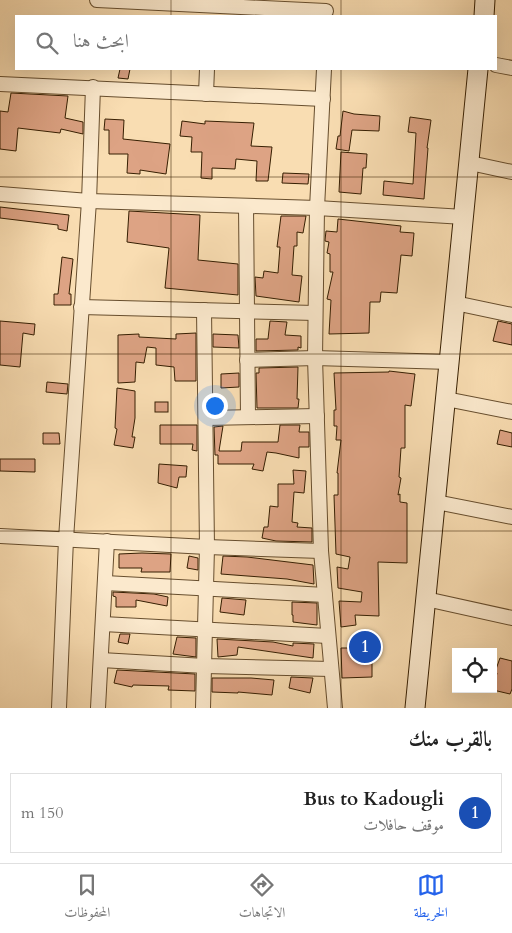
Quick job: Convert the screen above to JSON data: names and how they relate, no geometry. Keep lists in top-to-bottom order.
{
  "page": {
    "search": "ابحث هنا",
    "pins": "1",
    "heading": "بالقرب منك",
    "list": [
      {
        "mark": "1",
        "name": "Bus to Kadougli",
        "note": "موقف حافلات",
        "value": "150 m"
      }
    ],
    "nav": ["الخريطة", "الاتجاهات", "المحفوظات"]
  }
}
